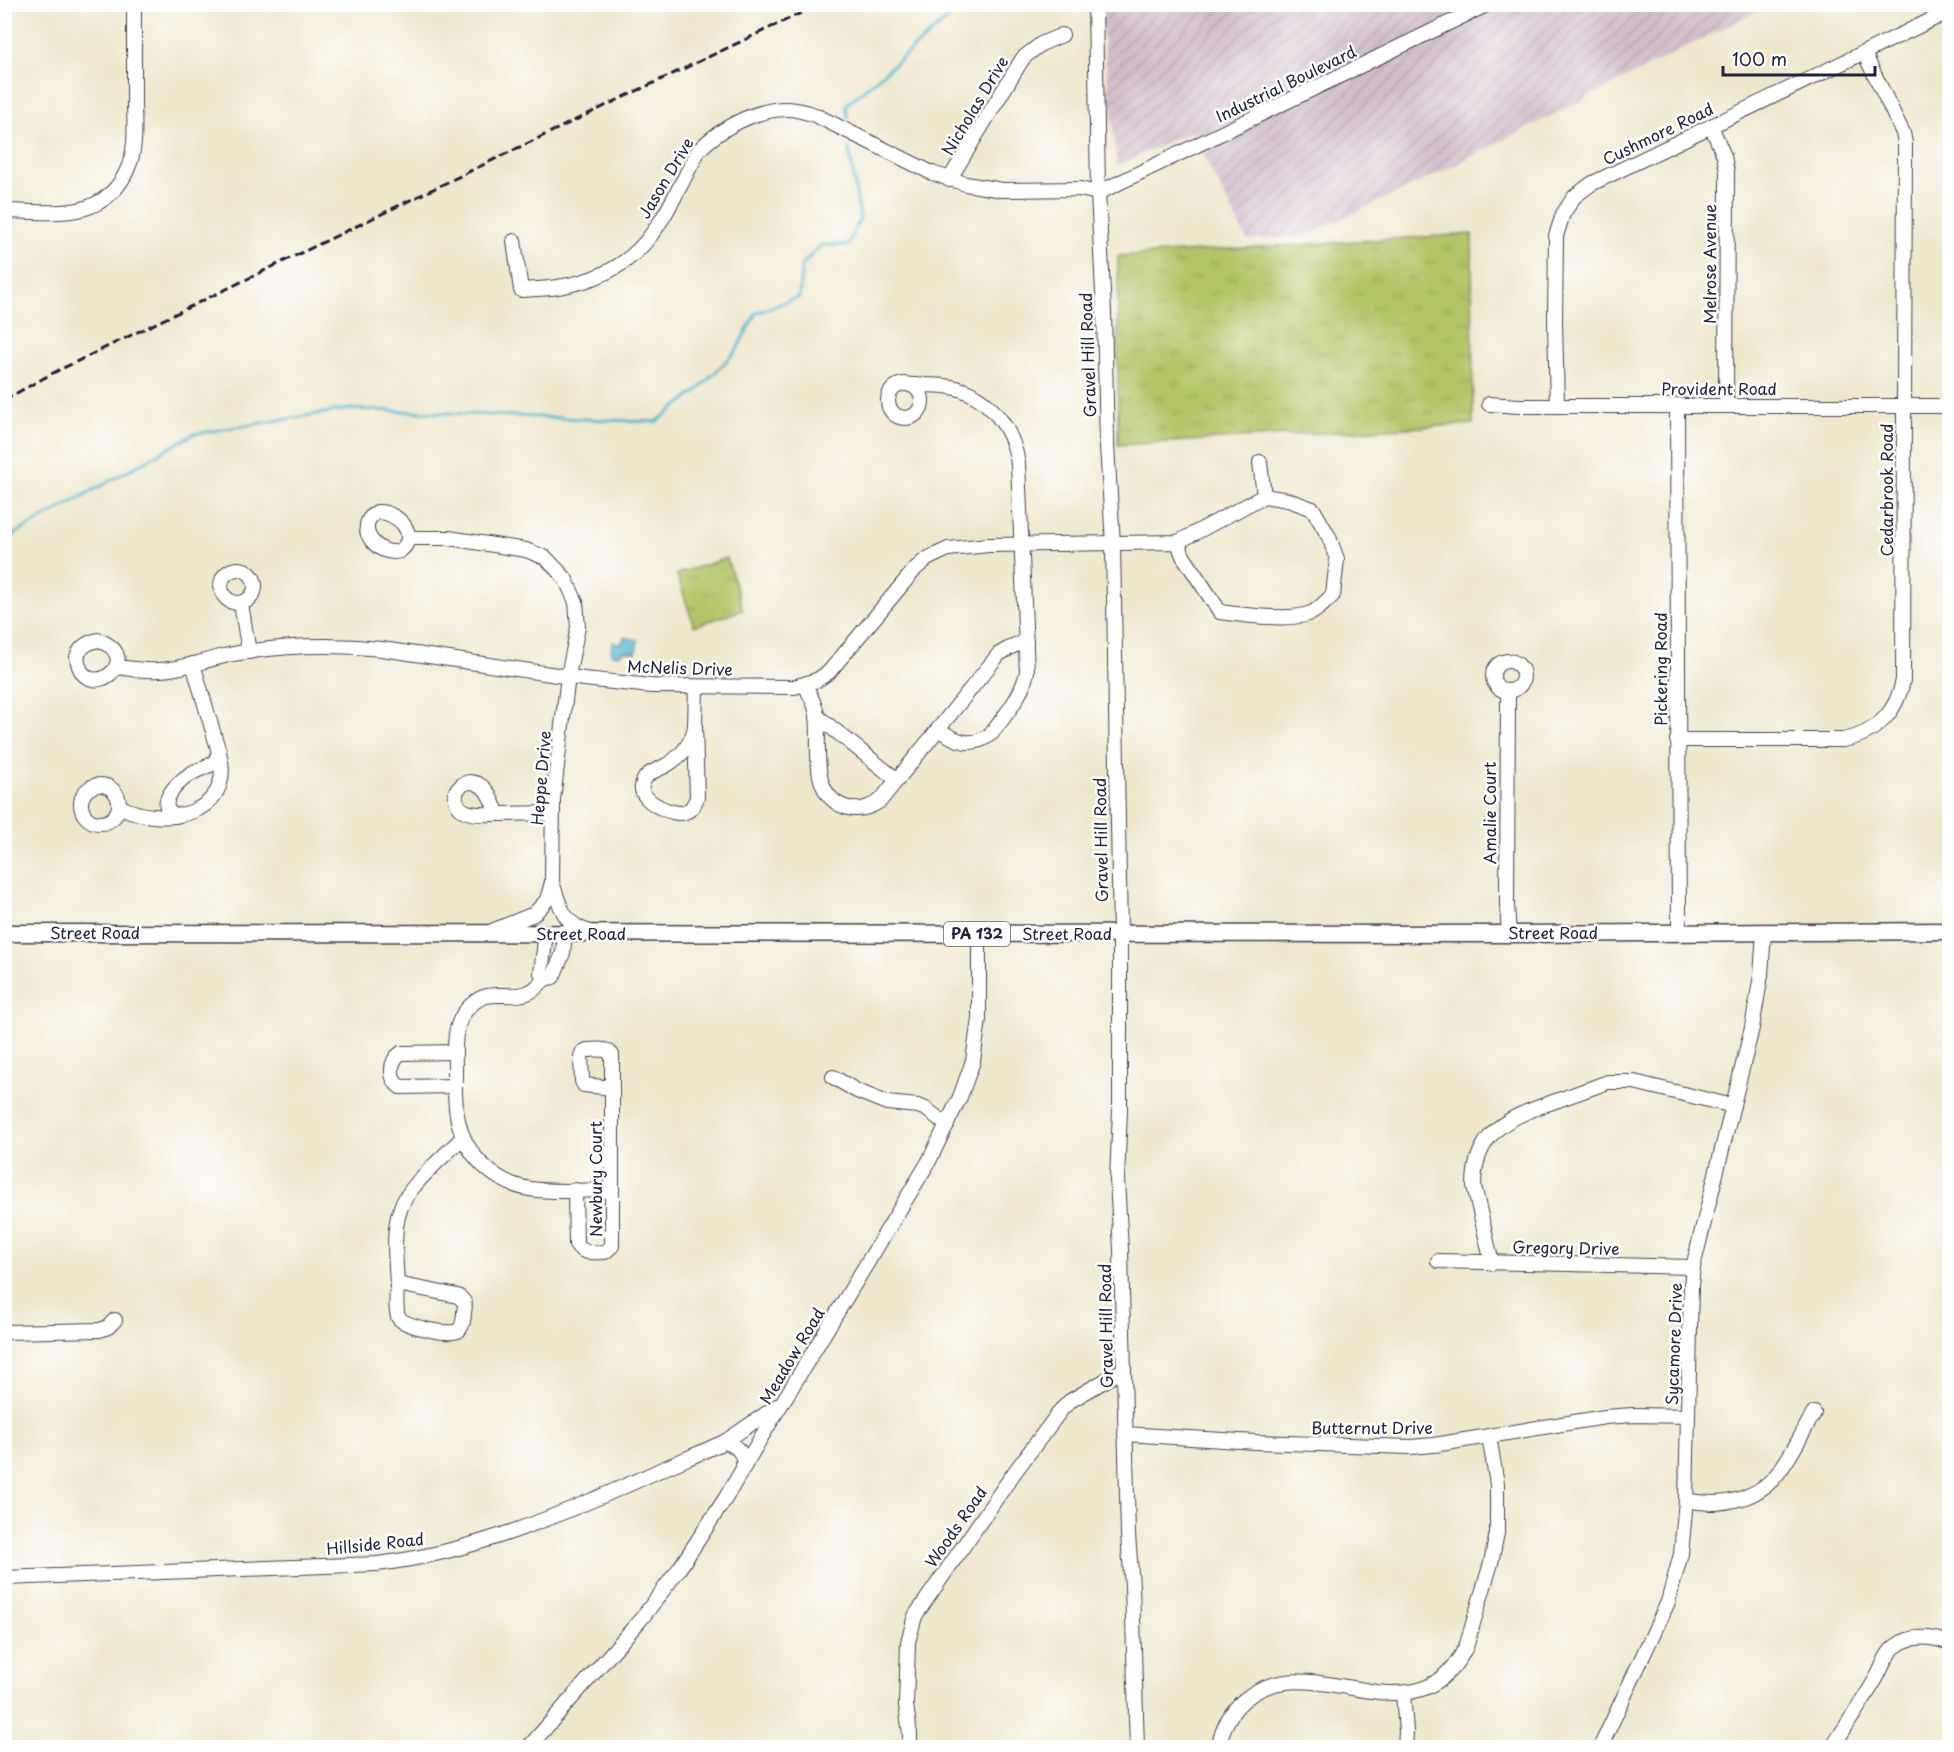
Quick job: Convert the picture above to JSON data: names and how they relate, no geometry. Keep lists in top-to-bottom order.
{
  "streets": {
    "main road": ["Street Road", "PA 132"],
    "street": [
      "Industrial Boulevard",
      "Nicholas Drive",
      "Cushmore Road",
      "Jason Drive",
      "Melrose Avenue",
      "Gravel Hill Road",
      "Provident Road",
      "Cedarbrook Road",
      "McNelis Drive",
      "Pickering Road",
      "Heppe Drive",
      "Amalie Court",
      "Newbury Court",
      "Gregory Drive",
      "Sycamore Drive",
      "Meadow Road",
      "Butternut Drive",
      "Woods Road",
      "Hillside Road"
    ]
  },
  "crossings": [
    ["Industrial Boulevard", "Jason Drive"],
    ["Industrial Boulevard", "Gravel Hill Road"],
    ["Nicholas Drive", "Jason Drive"],
    ["Cushmore Road", "Melrose Avenue"],
    ["Cushmore Road", "Provident Road"],
    ["Cushmore Road", "Cedarbrook Road"],
    ["Jason Drive", "Gravel Hill Road"],
    ["Melrose Avenue", "Provident Road"],
    ["Gravel Hill Road", "McNelis Drive"],
    ["Gravel Hill Road", "Street Road"],
    ["Gravel Hill Road", "Butternut Drive"],
    ["Gravel Hill Road", "Woods Road"],
    ["Provident Road", "Cedarbrook Road"],
    ["Provident Road", "Pickering Road"],
    ["Cedarbrook Road", "Pickering Road"],
    ["McNelis Drive", "Heppe Drive"],
    ["Pickering Road", "Street Road"],
    ["Heppe Drive", "Street Road"],
    ["Amalie Court", "Street Road"],
    ["Street Road", "Sycamore Drive"],
    ["Street Road", "Meadow Road"],
    ["Gregory Drive", "Sycamore Drive"],
    ["Sycamore Drive", "Butternut Drive"],
    ["Meadow Road", "Hillside Road"]
  ],
  "scale_bar": "100 m"
}
